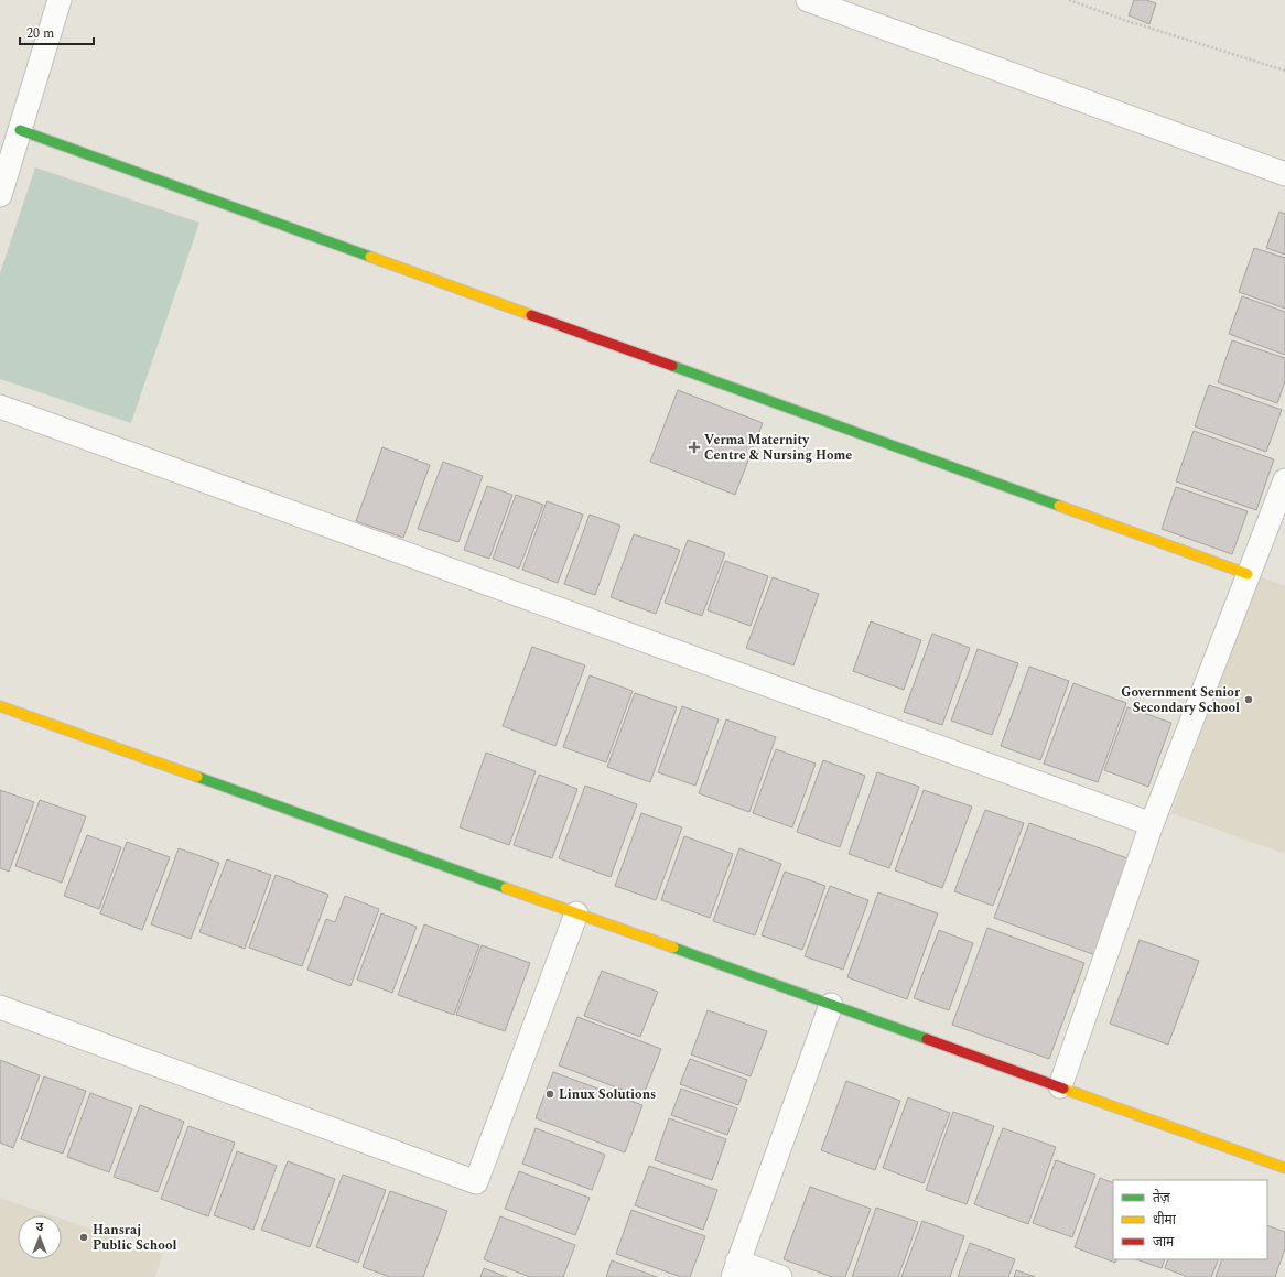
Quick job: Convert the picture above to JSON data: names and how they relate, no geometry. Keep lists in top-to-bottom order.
{
  "places": {
    "health": ["Verma Maternity Centre & Nursing Home"],
    "other": ["Government Senior Secondary School", "Linux Solutions", "Hansraj Public School"]
  },
  "legend": ["तेज़", "धीमा", "जाम"],
  "scale_bar": "20 m",
  "north": "top"
}
